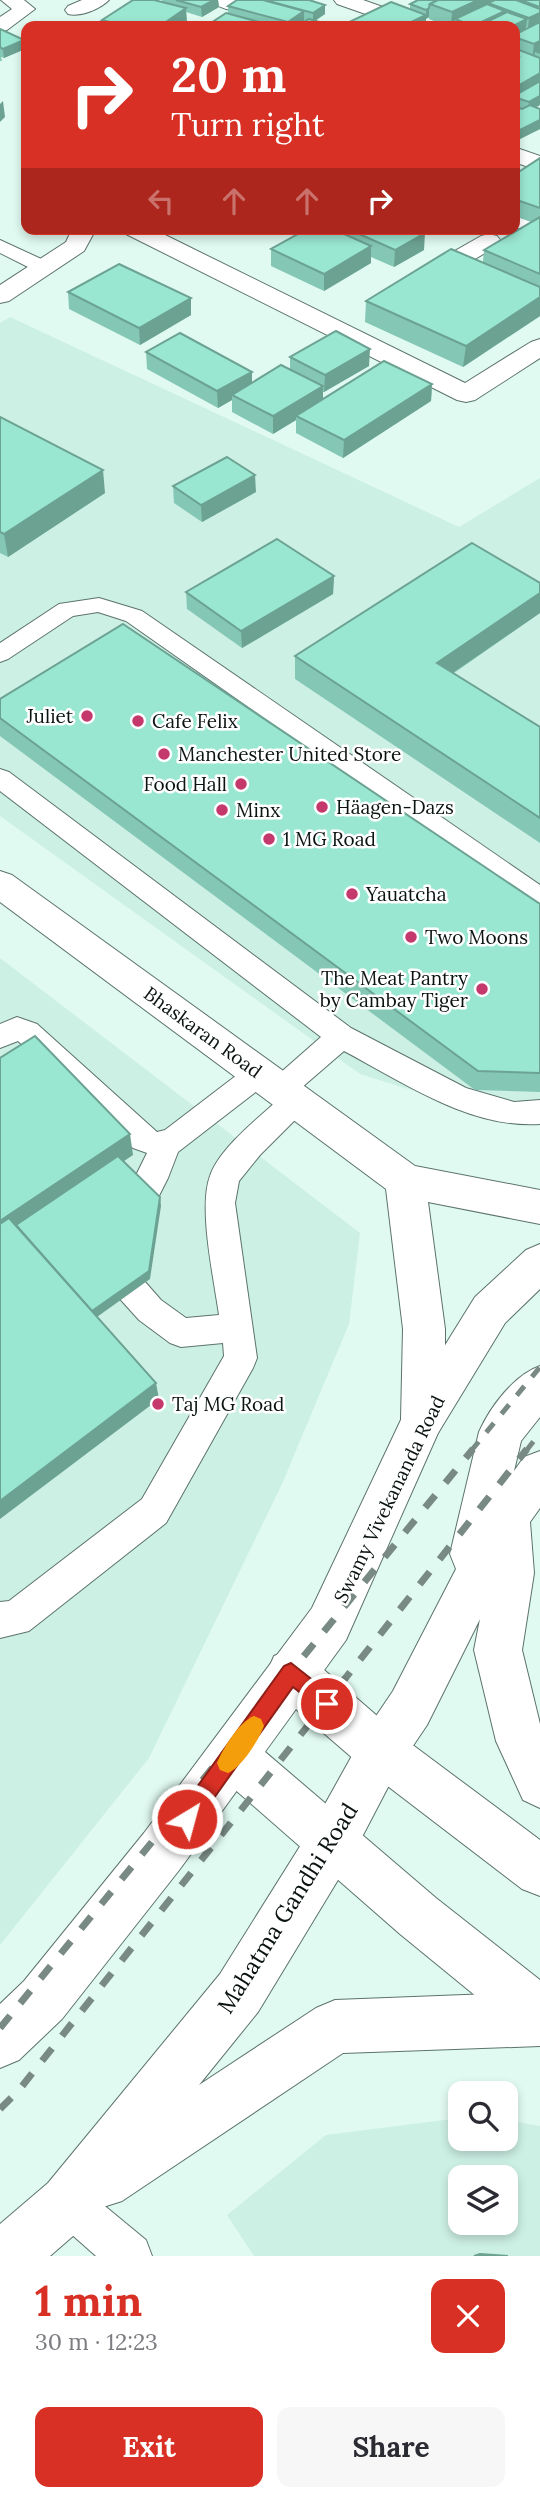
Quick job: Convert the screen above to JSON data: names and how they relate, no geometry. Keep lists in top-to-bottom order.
{
  "streets": {
    "main road": ["Bhaskaran Road", "Swamy Vivekananda Road", "Mahatma Gandhi Road"]
  },
  "places": [
    "Juliet",
    "Cafe Felix",
    "Manchester United Store",
    "Food Hall",
    "Häagen-Dazs",
    "Minx",
    "1 MG Road",
    "Yauatcha",
    "Two Moons",
    "The Meat Pantry by Cambay Tiger",
    "Taj MG Road"
  ],
  "page": {
    "turn": ["20 m", "Turn right"],
    "heading": ["1 min", "30 m · 12:23"],
    "buttons": ["Exit", "Share"]
  }
}
